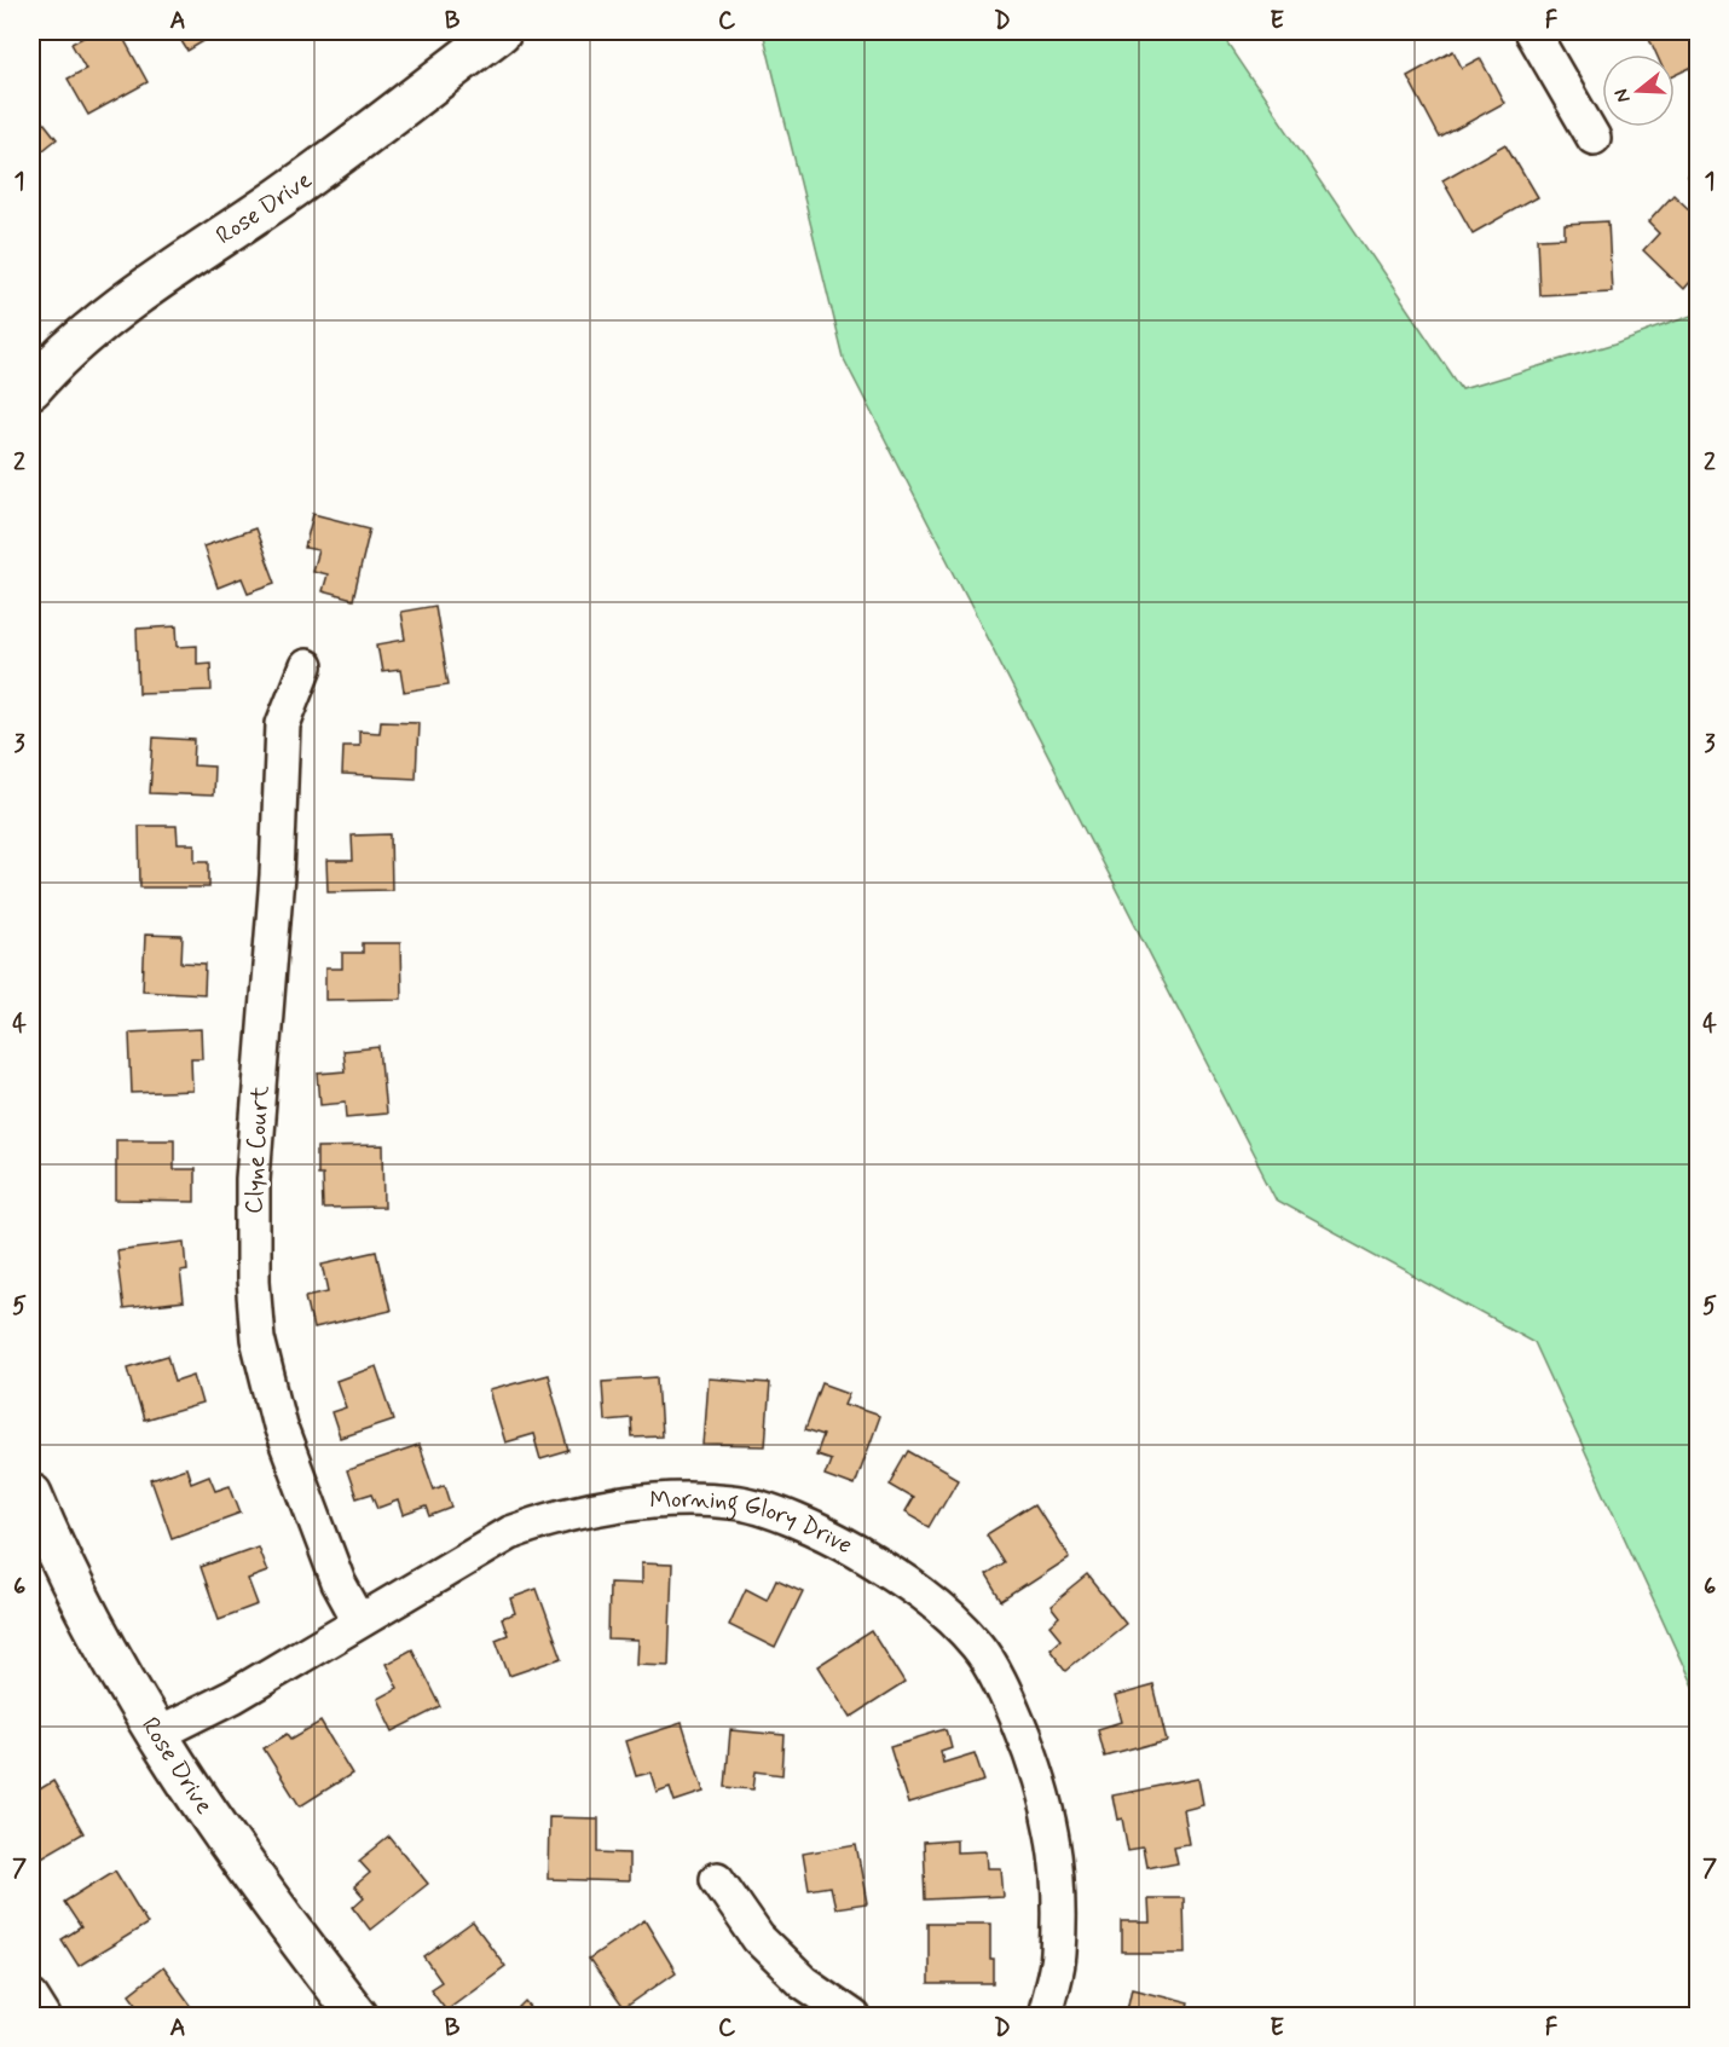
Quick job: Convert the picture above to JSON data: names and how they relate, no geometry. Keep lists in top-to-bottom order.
{
  "streets": {
    "main road": ["Rose Drive"],
    "street": ["Clyne Court", "Morning Glory Drive"]
  },
  "crossings": [
    ["Rose Drive", "Morning Glory Drive"],
    ["Clyne Court", "Morning Glory Drive"]
  ],
  "north": "left",
  "grid": {
    "columns": [
      "A",
      "B",
      "C",
      "D",
      "E",
      "F"
    ],
    "rows": [
      "1",
      "2",
      "3",
      "4",
      "5",
      "6",
      "7"
    ]
  }
}
